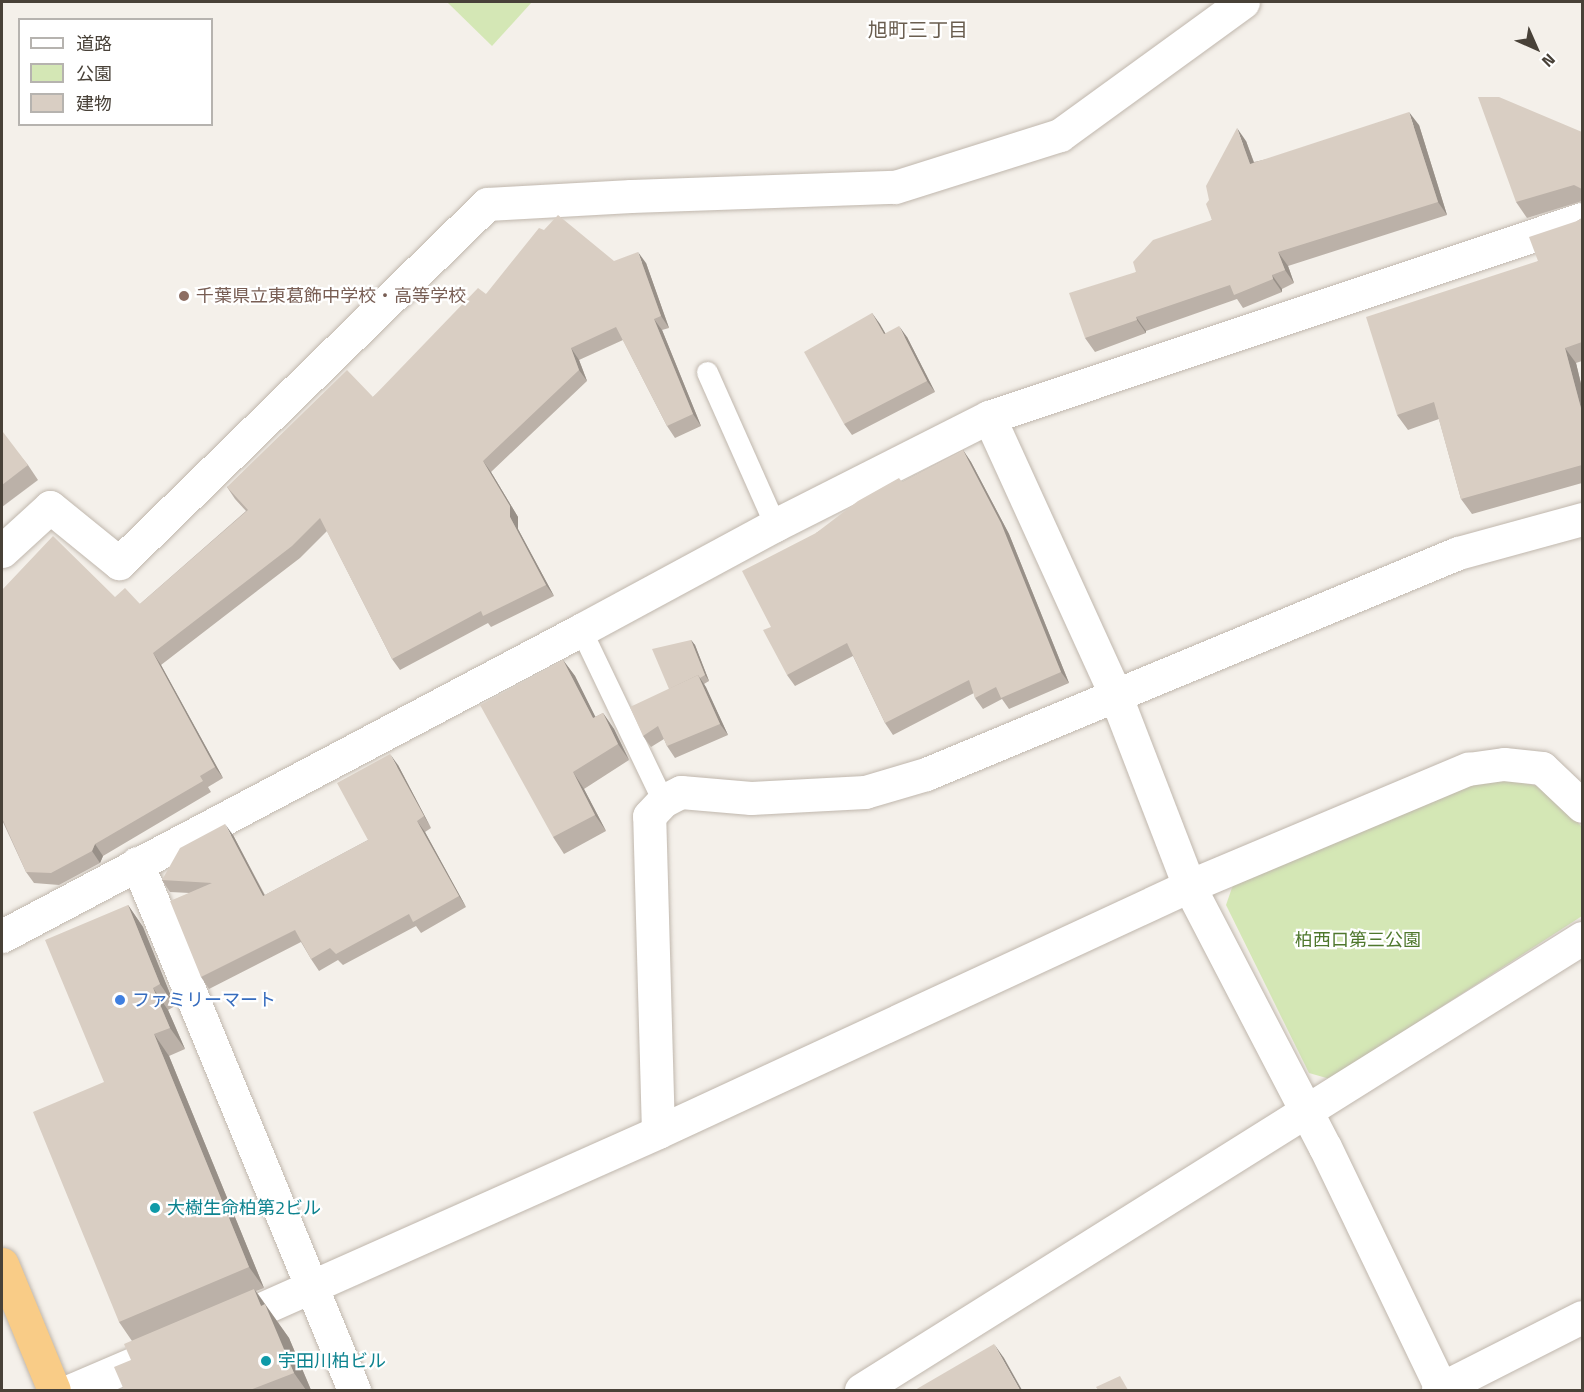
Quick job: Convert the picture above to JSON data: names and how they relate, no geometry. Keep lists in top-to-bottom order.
{
  "districts": ["旭町三丁目"],
  "parks": ["柏西口第三公園"],
  "places": [
    "千葉県立東葛飾中学校・高等学校",
    "ファミリーマート",
    "大樹生命柏第2ビル",
    "宇田川柏ビル"
  ],
  "legend": ["道路", "公園", "建物"],
  "north": "bottom right"
}
